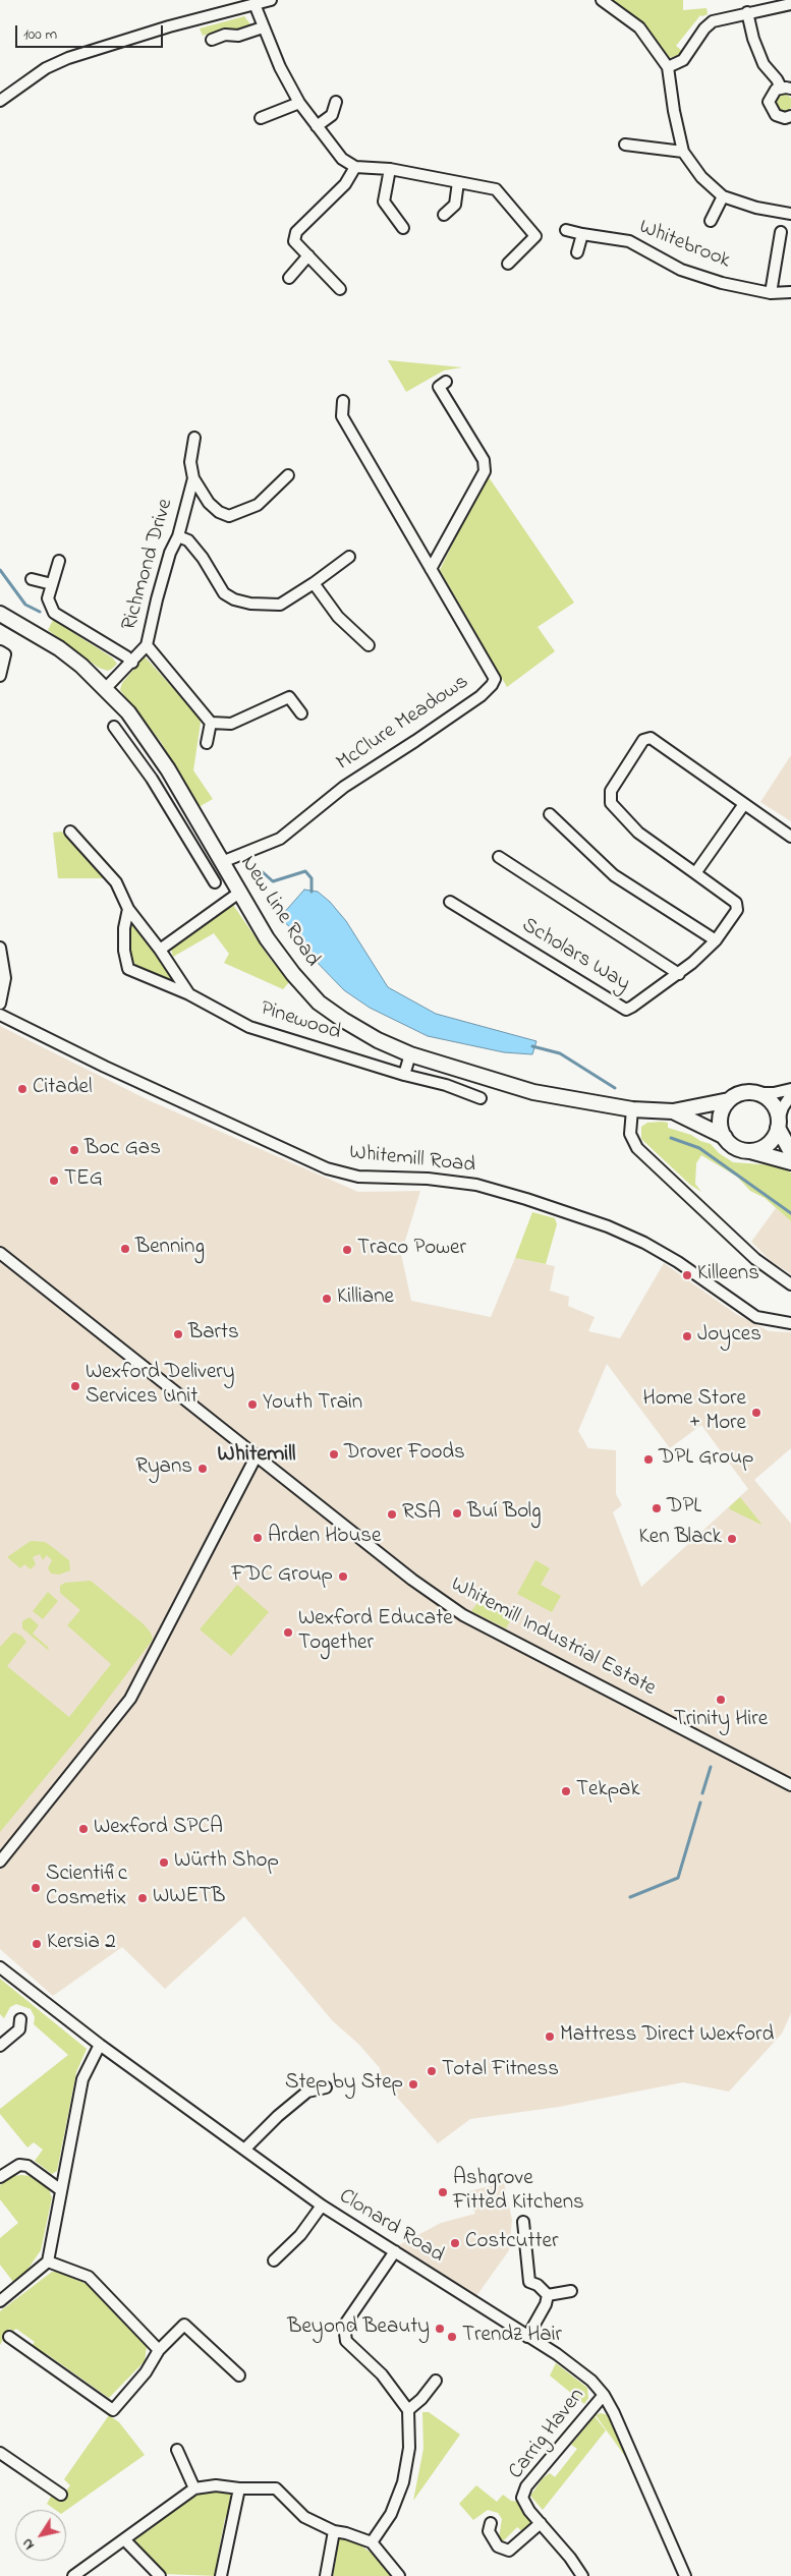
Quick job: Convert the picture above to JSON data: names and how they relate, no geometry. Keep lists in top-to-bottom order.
{
  "streets": {
    "main road": ["New Line Road"],
    "street": [
      "Whitebrook",
      "Richmond Drive",
      "McClure Meadows",
      "Scholars Way",
      "Pinewood",
      "Whitemill Road",
      "Whitemill Industrial Estate",
      "Clonard Road",
      "Carrig Haven"
    ]
  },
  "crossings": [
    ["Richmond Drive", "New Line Road"],
    ["McClure Meadows", "New Line Road"],
    ["Clonard Road", "Carrig Haven"]
  ],
  "districts": ["Whitemill"],
  "places": [
    "Citadel",
    "Boc Gas",
    "TEG",
    "Benning",
    "Traco Power",
    "Killeens",
    "Killiane",
    "Barts",
    "Joyces",
    "Wexford Delivery Services Unit",
    "Youth Train",
    "Home Store + More",
    "Drover Foods",
    "DPL Group",
    "Ryans",
    "DPL",
    "Buí Bolg",
    "RSA",
    "Arden House",
    "Ken Black",
    "FDC Group",
    "Wexford Educate Together",
    "Trinity Hire",
    "Tekpak",
    "Wexford SPCA",
    "Würth Shop",
    "Scientific Cosmetix",
    "WWETB",
    "Kersia 2",
    "Mattress Direct Wexford",
    "Total Fitness",
    "Step by Step",
    "Ashgrove Fitted Kitchens",
    "Costcutter",
    "Beyond Beauty",
    "Trendz Hair"
  ],
  "scale_bar": "100 m",
  "north": "bottom left"
}
